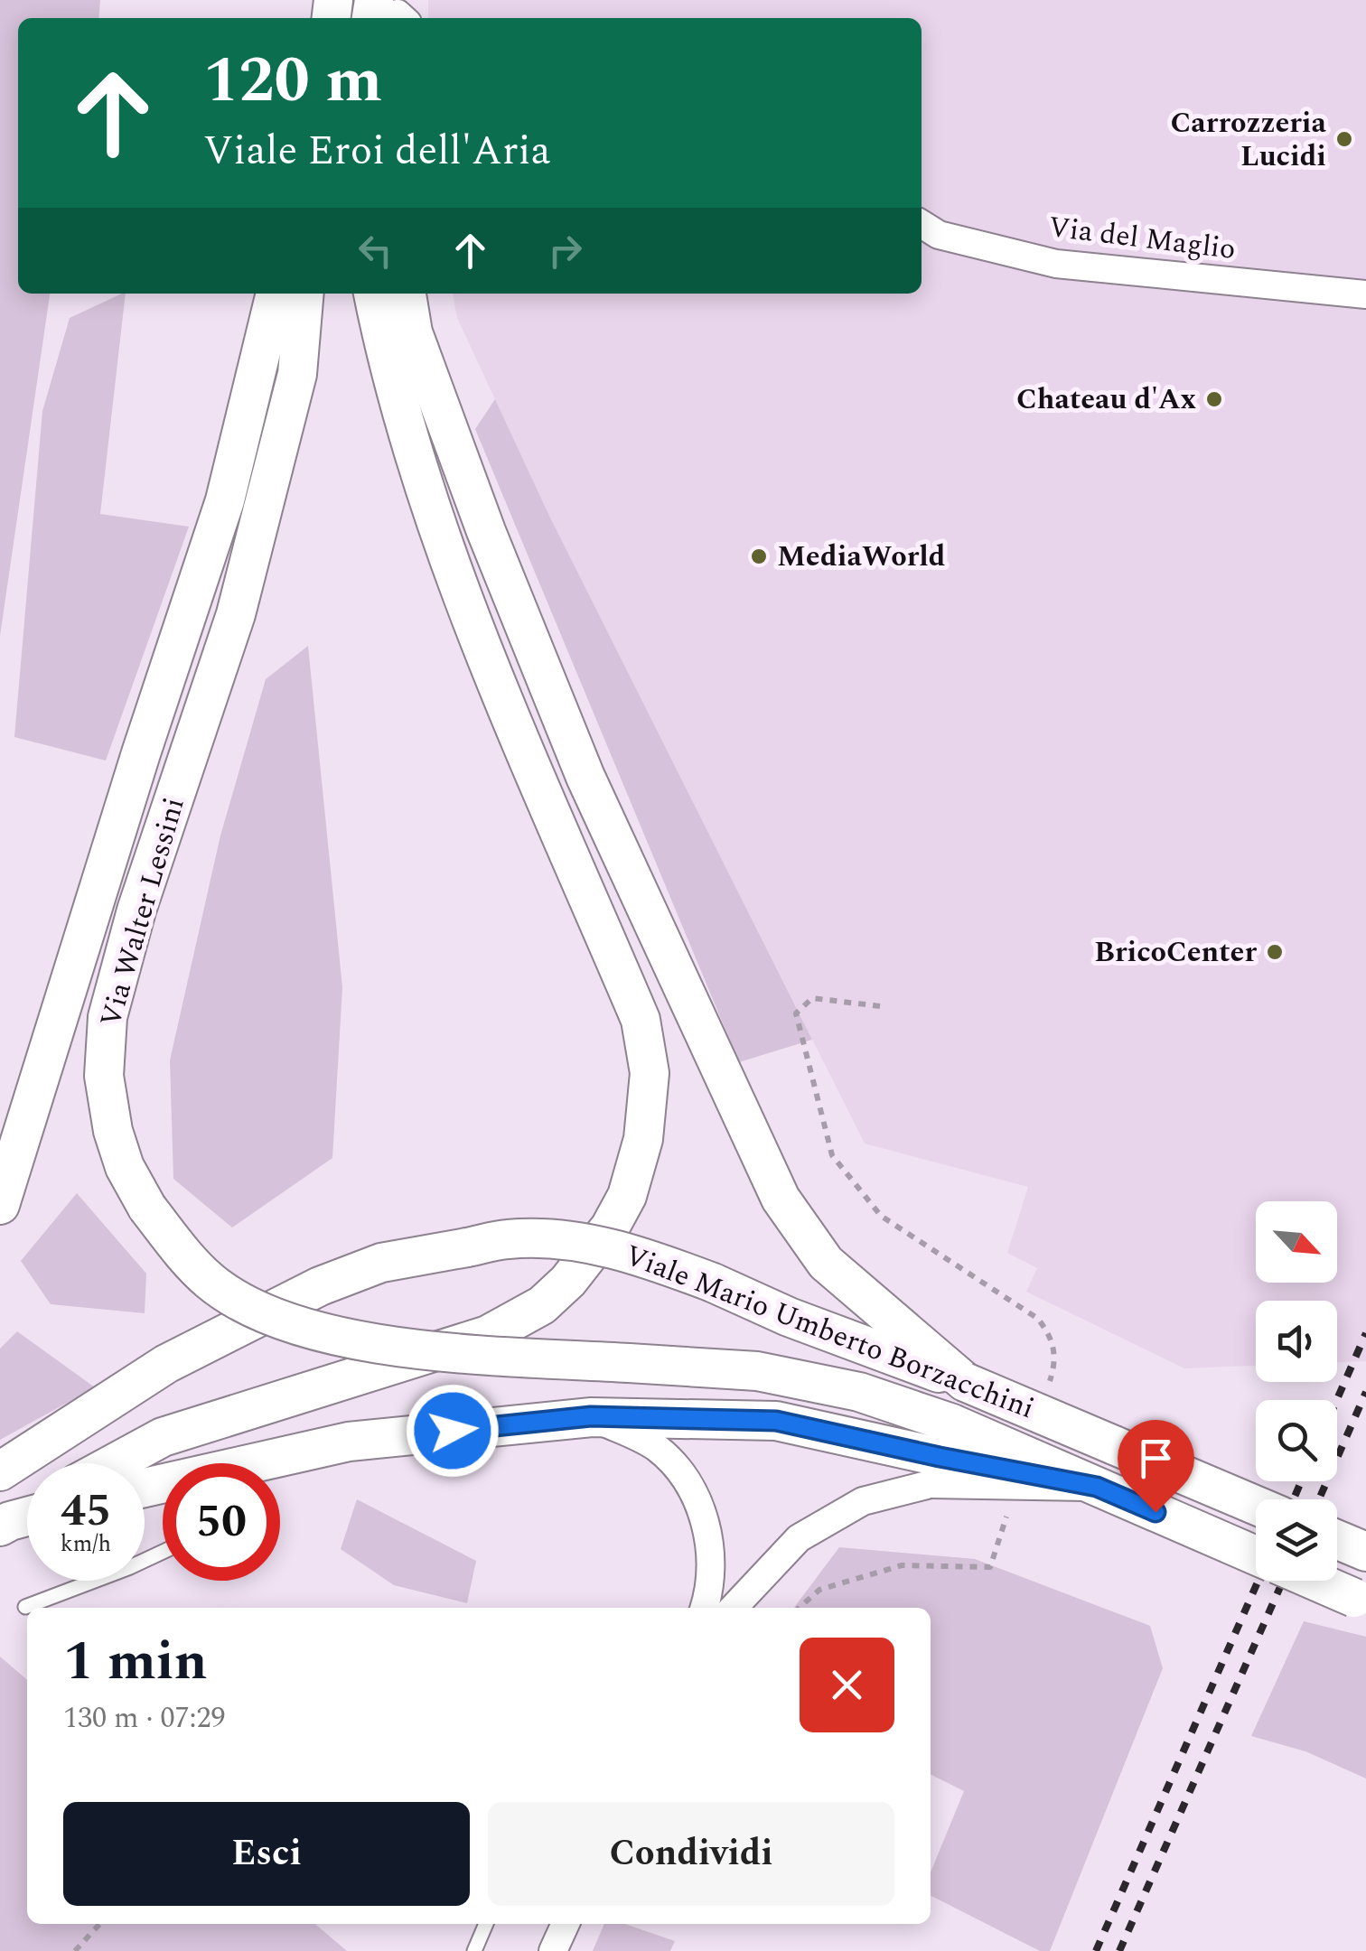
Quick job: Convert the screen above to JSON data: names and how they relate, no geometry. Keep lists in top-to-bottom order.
{
  "streets": {
    "main road": ["Via Walter Lessini", "Viale Mario Umberto Borzacchini"],
    "street": ["Via del Maglio"]
  },
  "places": [
    "Carrozzeria Lucidi",
    "Chateau d'Ax",
    "MediaWorld",
    "BricoCenter"
  ],
  "north": "bottom right",
  "page": {
    "turn": ["120 m", "Viale Eroi dell'Aria"],
    "speed": "45 km/h",
    "limit": "50",
    "heading": ["1 min", "130 m · 07:29"],
    "buttons": ["Esci", "Condividi"]
  }
}
